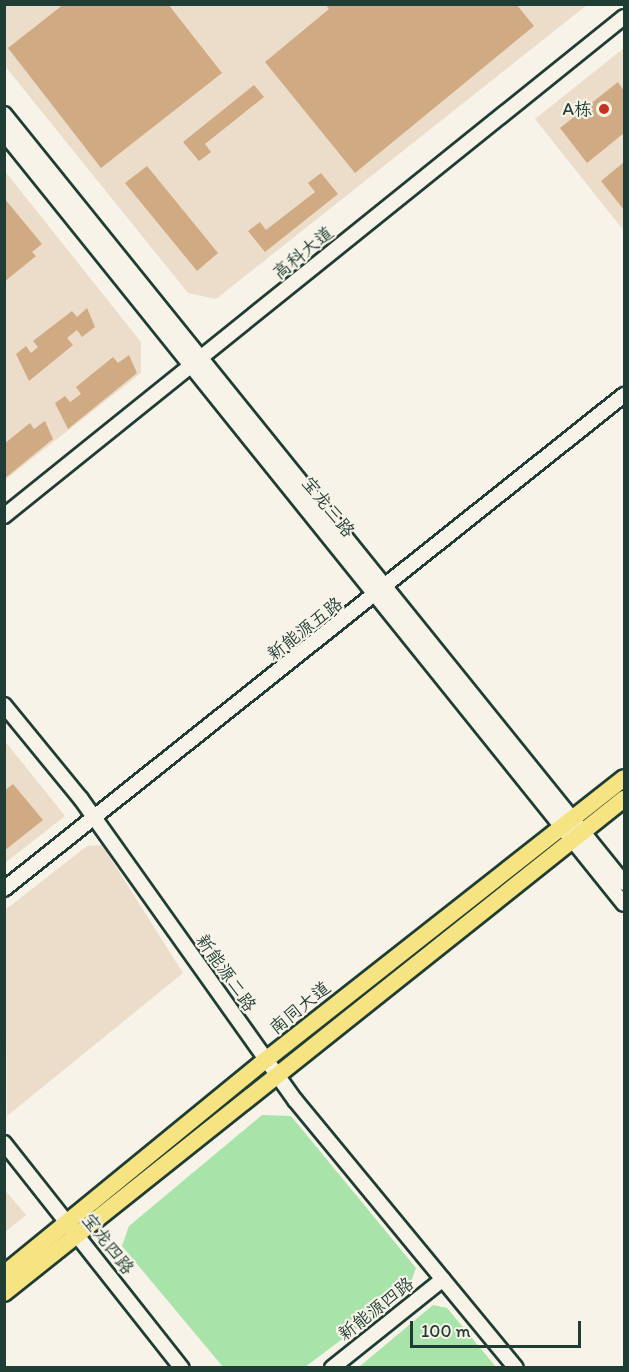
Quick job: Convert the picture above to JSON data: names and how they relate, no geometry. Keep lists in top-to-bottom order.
{
  "streets": {
    "main road": ["南同大道"],
    "street": [
      "高科大道",
      "宝龙三路",
      "新能源五路",
      "新能源二路",
      "宝龙四路",
      "新能源四路"
    ]
  },
  "crossings": [
    ["高科大道", "宝龙三路"],
    ["宝龙三路", "新能源五路"],
    ["宝龙三路", "南同大道"],
    ["新能源五路", "新能源二路"],
    ["新能源二路", "南同大道"],
    ["新能源二路", "新能源四路"],
    ["南同大道", "宝龙四路"]
  ],
  "places": ["A栋"],
  "scale_bar": "100 m"
}
